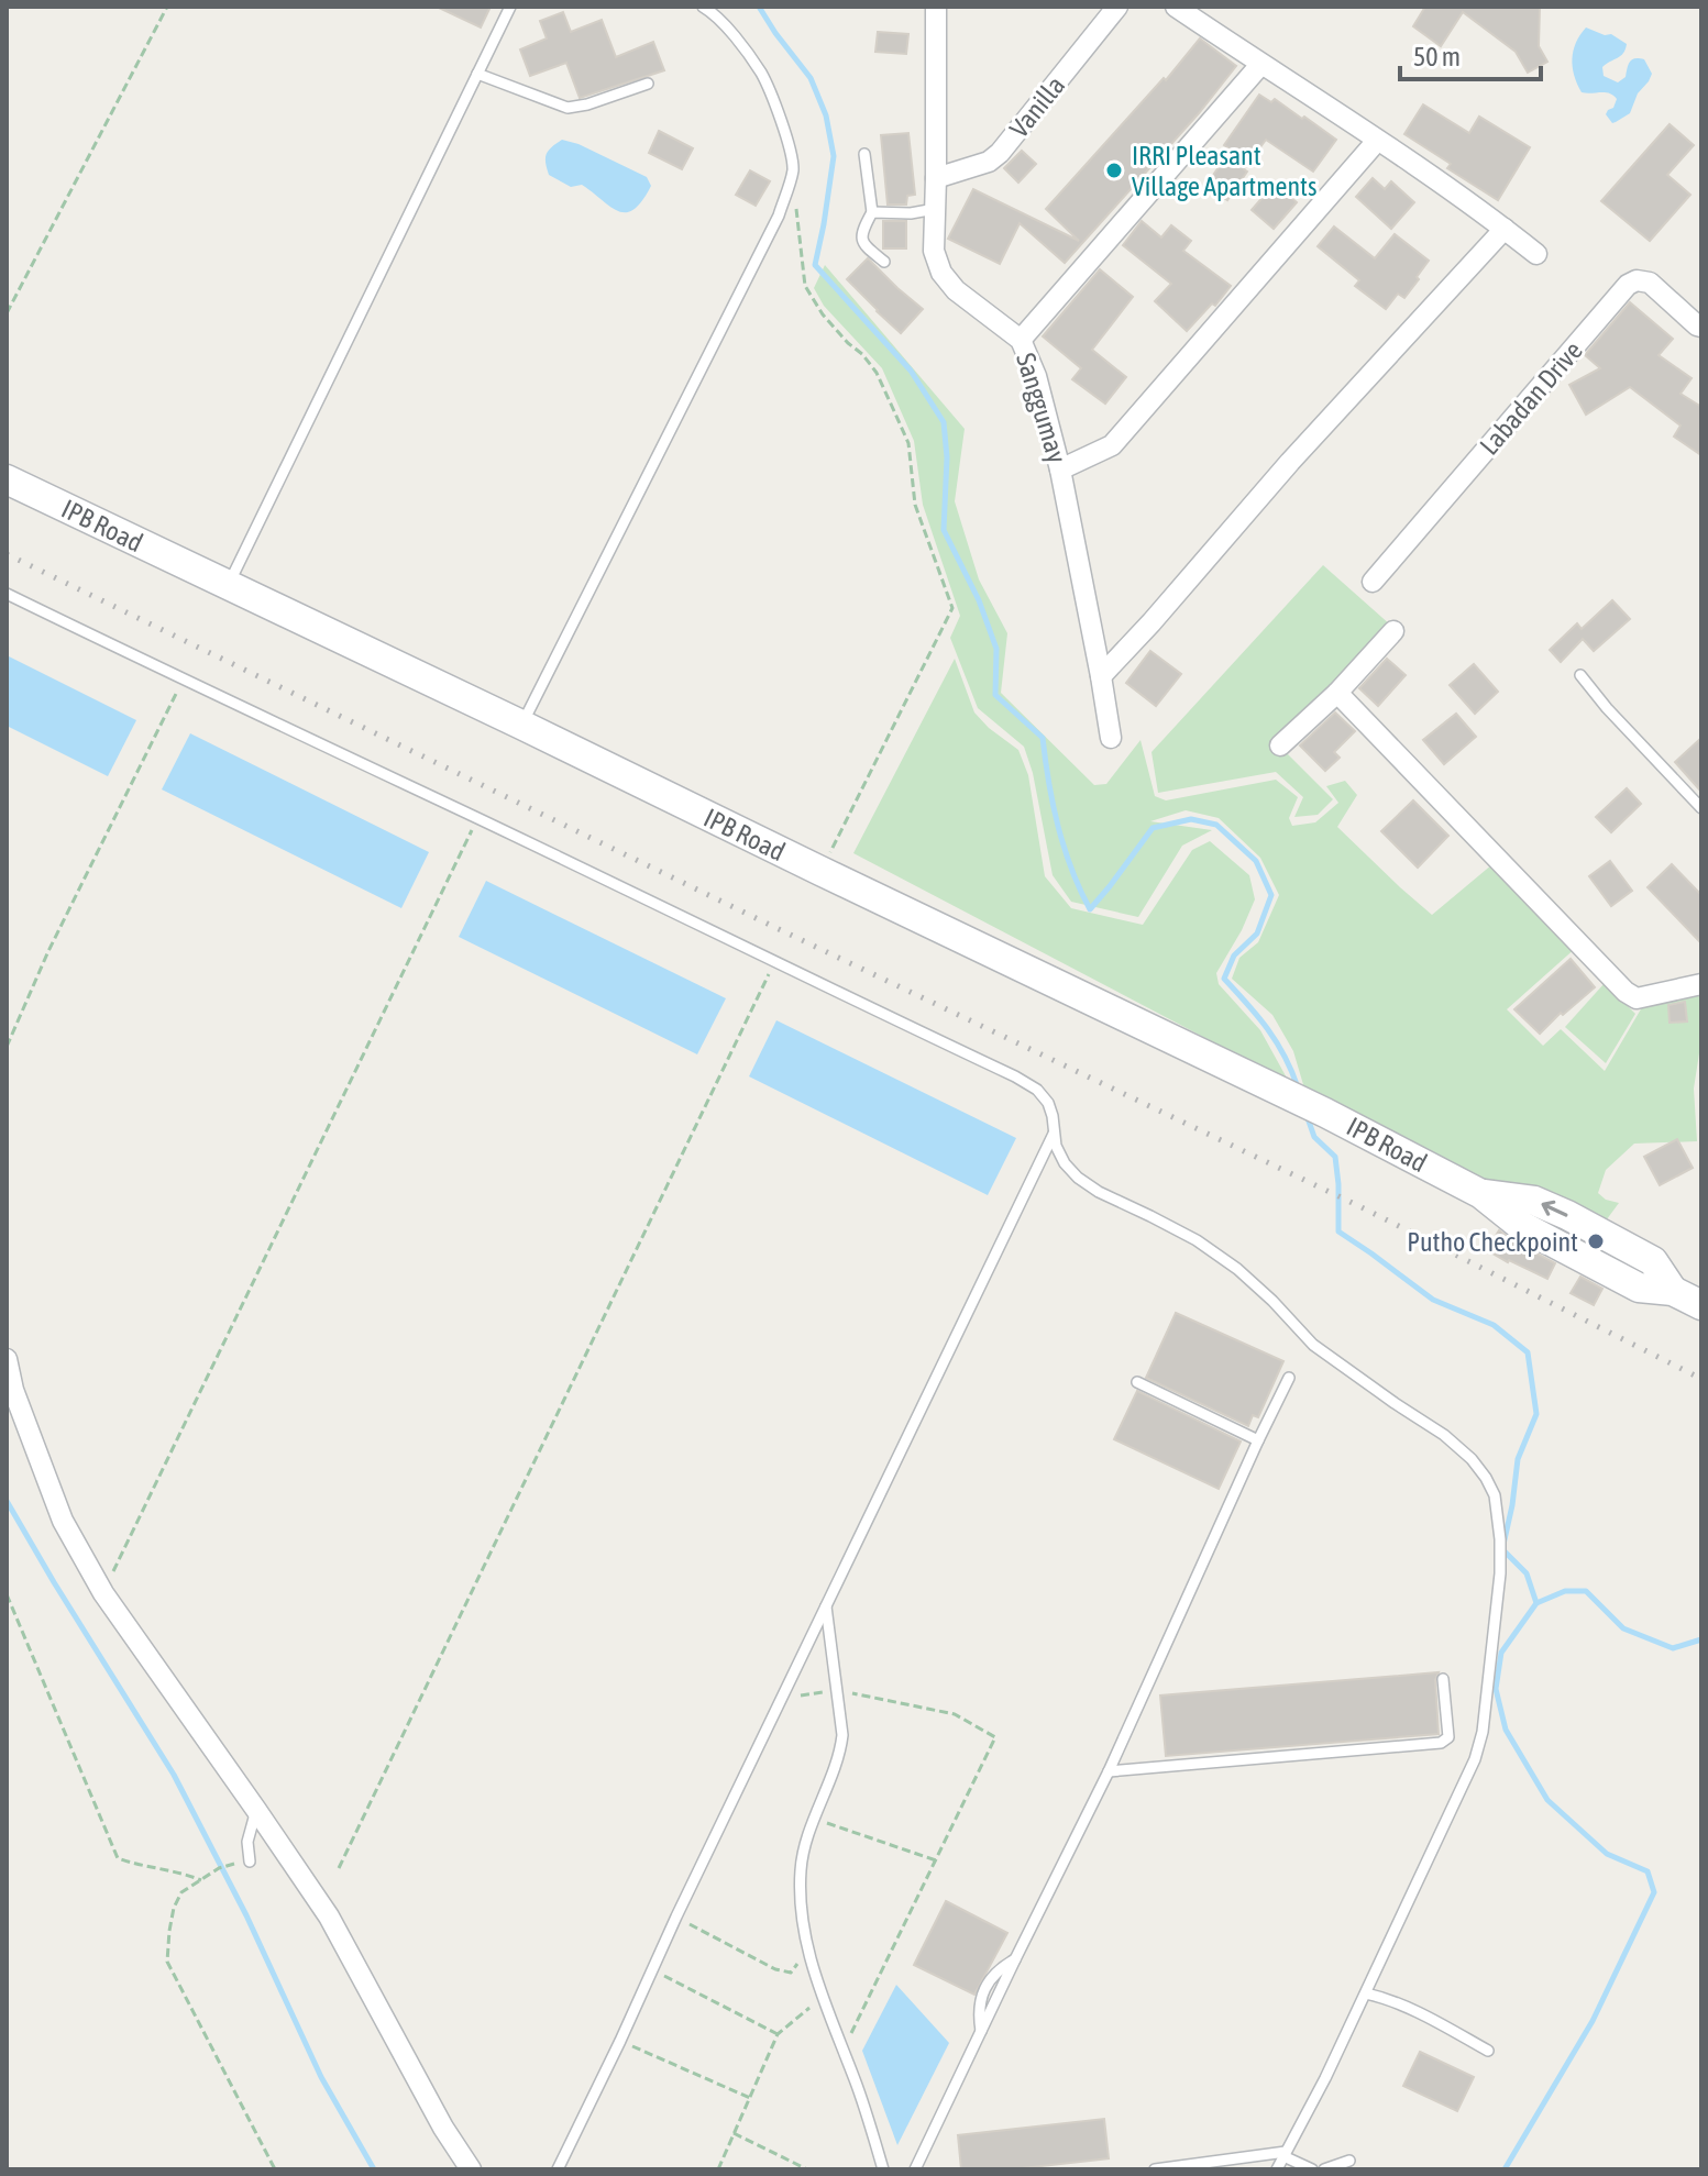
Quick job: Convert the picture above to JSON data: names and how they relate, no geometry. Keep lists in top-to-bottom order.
{
  "streets": {
    "street": [
      "Vanilla",
      "Labadan Drive",
      "Sanggumay",
      "IPB Road"
    ]
  },
  "crossings": [
    ["Vanilla", "Sanggumay"]
  ],
  "places": ["IRRI Pleasant Village Apartments", "Putho Checkpoint"],
  "scale_bar": "50 m"
}
